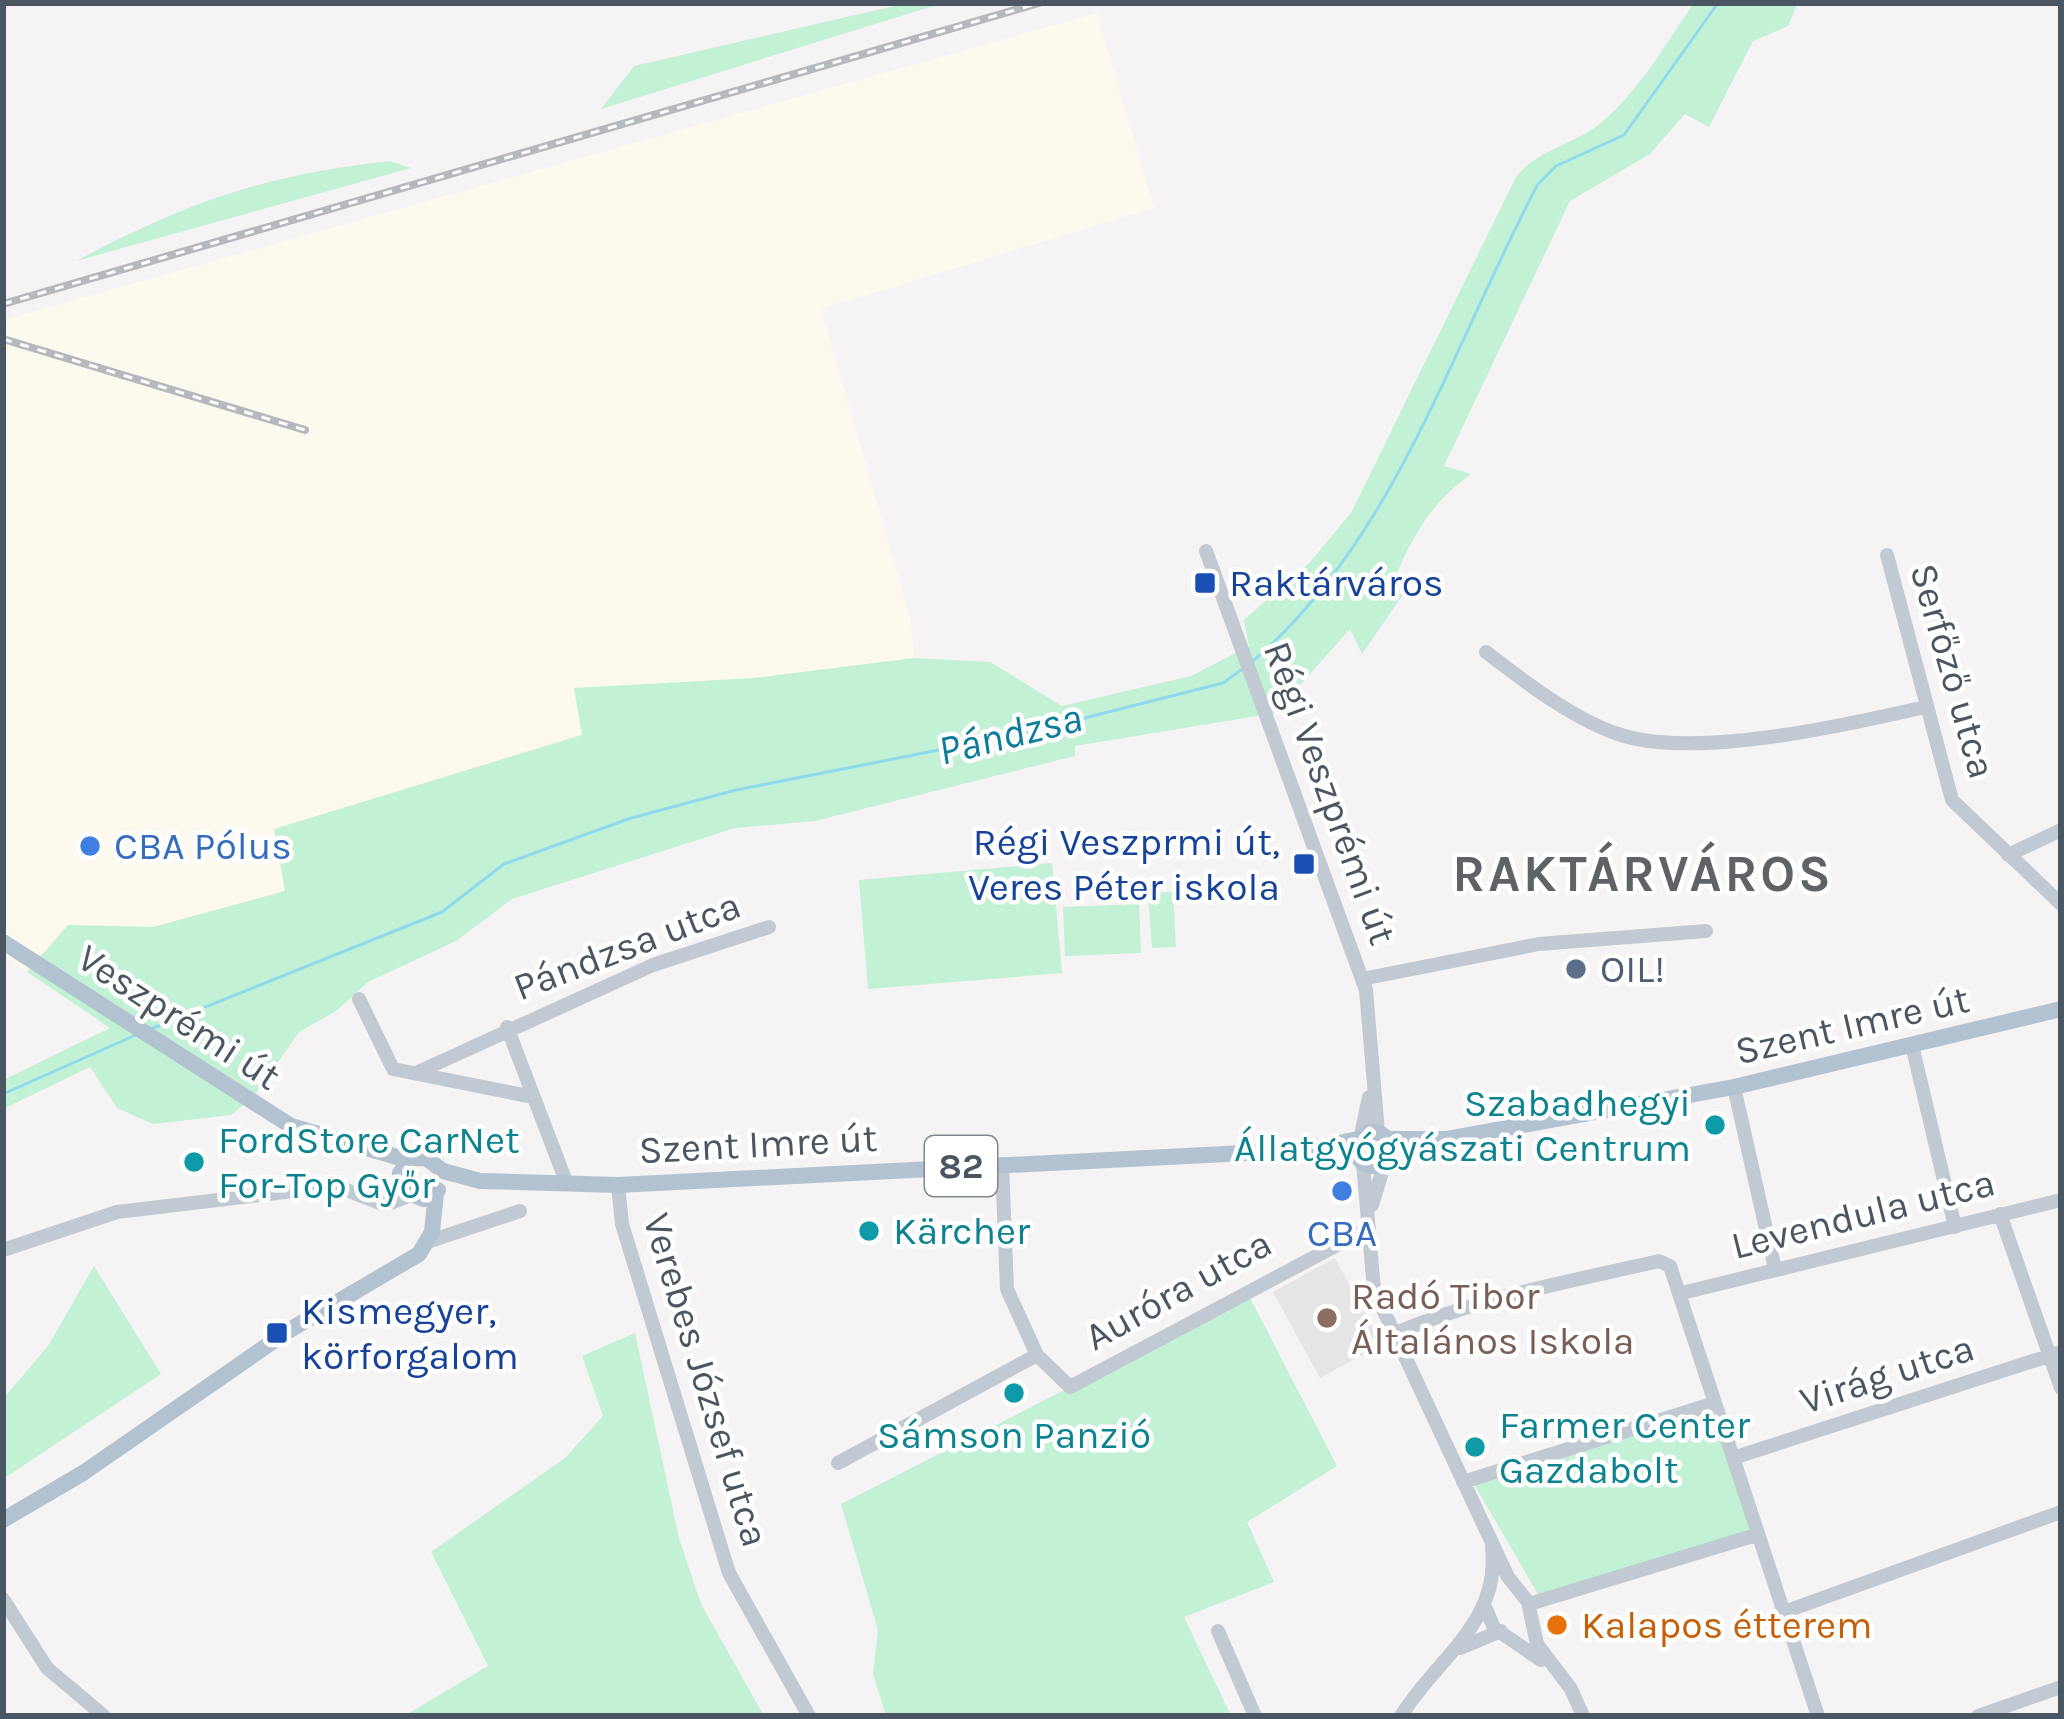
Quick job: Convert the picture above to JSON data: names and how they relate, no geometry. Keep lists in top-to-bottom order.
{
  "streets": {
    "main road": ["Veszprémi út", "Szent Imre út", "82"],
    "street": [
      "Serfőző utca",
      "Régi Veszprémi út",
      "Pándzsa utca",
      "Levendula utca",
      "Auróra utca",
      "Virág utca",
      "Verebes József utca"
    ]
  },
  "crossings": [
    ["Régi Veszprémi út", "Szent Imre út"],
    ["Régi Veszprémi út", "82"],
    ["Régi Veszprémi út", "Auróra utca"],
    ["Pándzsa utca", "Szent Imre út"],
    ["Veszprémi út", "82"],
    ["Szent Imre út", "82"],
    ["Szent Imre út", "Verebes József utca"]
  ],
  "districts": ["RAKTÁRVÁROS"],
  "water": ["Pándzsa"],
  "places": {
    "transit": ["Raktárváros", "Régi Veszprmi út, Veres Péter iskola", "Kismegyer, körforgalom"],
    "other": [
      "CBA Pólus",
      "OIL!",
      "Szabadhegyi Állatgyógyászati Centrum",
      "FordStore CarNet For-Top Győr",
      "CBA",
      "Kärcher",
      "Radó Tibor Általános Iskola",
      "Sámson Panzió",
      "Farmer Center Gazdabolt",
      "Kalapos étterem"
    ]
  }
}
